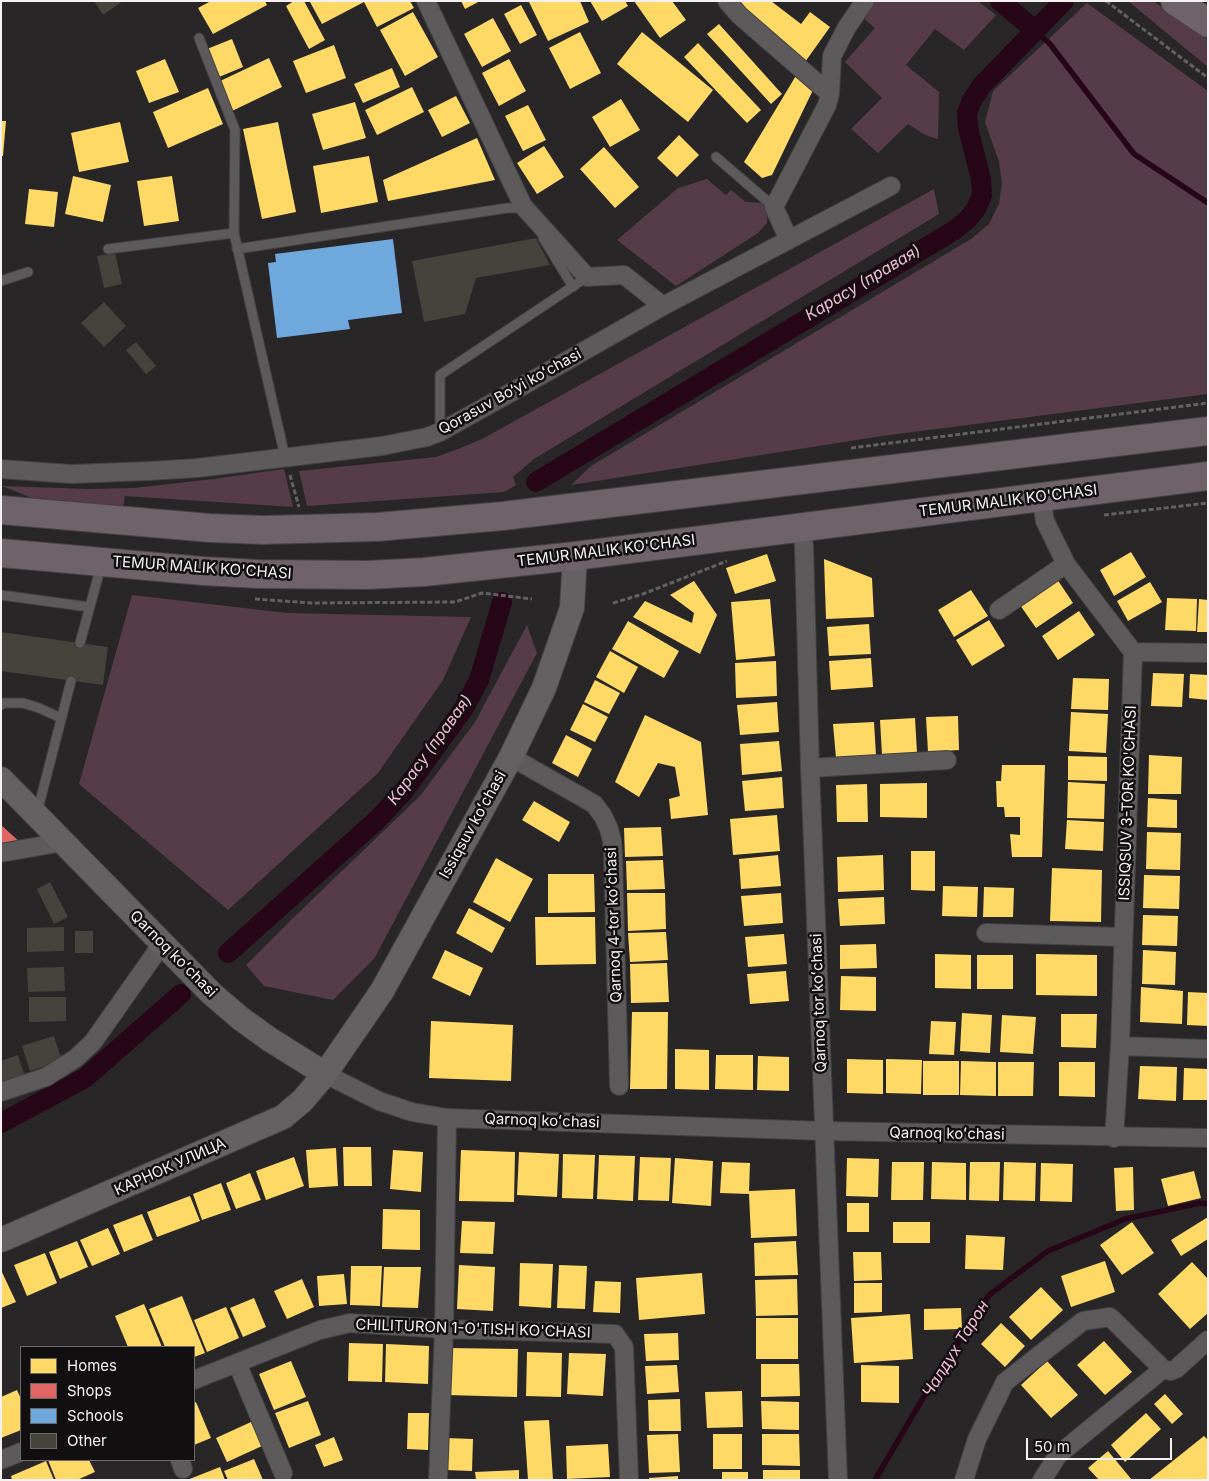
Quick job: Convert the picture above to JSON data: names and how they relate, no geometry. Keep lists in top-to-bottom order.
{
  "streets": {
    "highway": ["TEMUR MALIK KO'CHASI"],
    "street": [
      "Qorasuv Bo‘yi koʻchasi",
      "ISSIQSUV 3-TOR KO'CHASI",
      "Issiqsuv koʻchasi",
      "Qarnoq 4-tor koʻchasi",
      "Qarnoq koʻchasi",
      "Qarnoq tor koʻchasi",
      "КАРНОК УЛИЦА",
      "CHILITURON 1-O'TISH KO'CHASI"
    ]
  },
  "crossings": [
    ["TEMUR MALIK KO'CHASI", "Issiqsuv koʻchasi"],
    ["TEMUR MALIK KO'CHASI", "Qarnoq tor koʻchasi"],
    ["ISSIQSUV 3-TOR KO'CHASI", "Qarnoq koʻchasi"],
    ["Issiqsuv koʻchasi", "Qarnoq 4-tor koʻchasi"],
    ["Issiqsuv koʻchasi", "Qarnoq koʻchasi"],
    ["Issiqsuv koʻchasi", "КАРНОК УЛИЦА"],
    ["Qarnoq koʻchasi", "Qarnoq tor koʻchasi"],
    ["Qarnoq koʻchasi", "КАРНОК УЛИЦА"]
  ],
  "water": ["Карасу (правая)", "Чалдух Тарон"],
  "legend": [
    "Homes",
    "Shops",
    "Schools",
    "Other"
  ],
  "scale_bar": "50 m"
}
